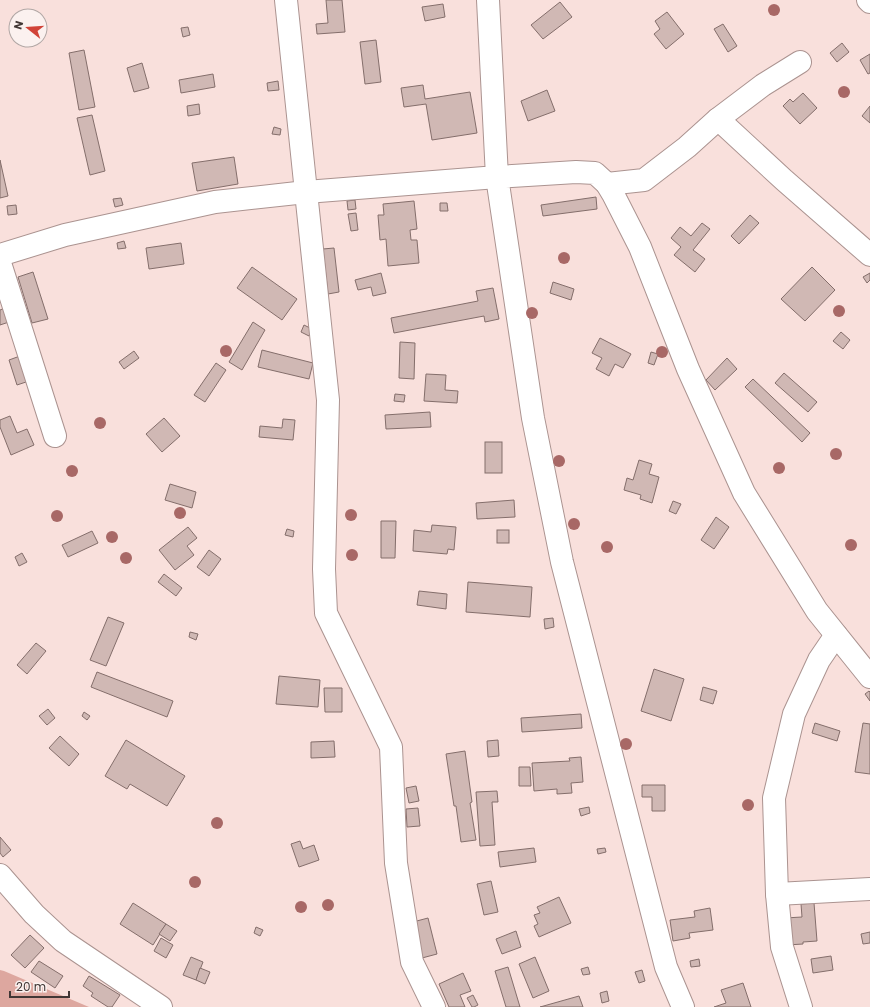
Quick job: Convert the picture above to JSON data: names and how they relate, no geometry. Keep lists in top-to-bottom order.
{
  "scale_bar": "20 m",
  "north": "left"
}
